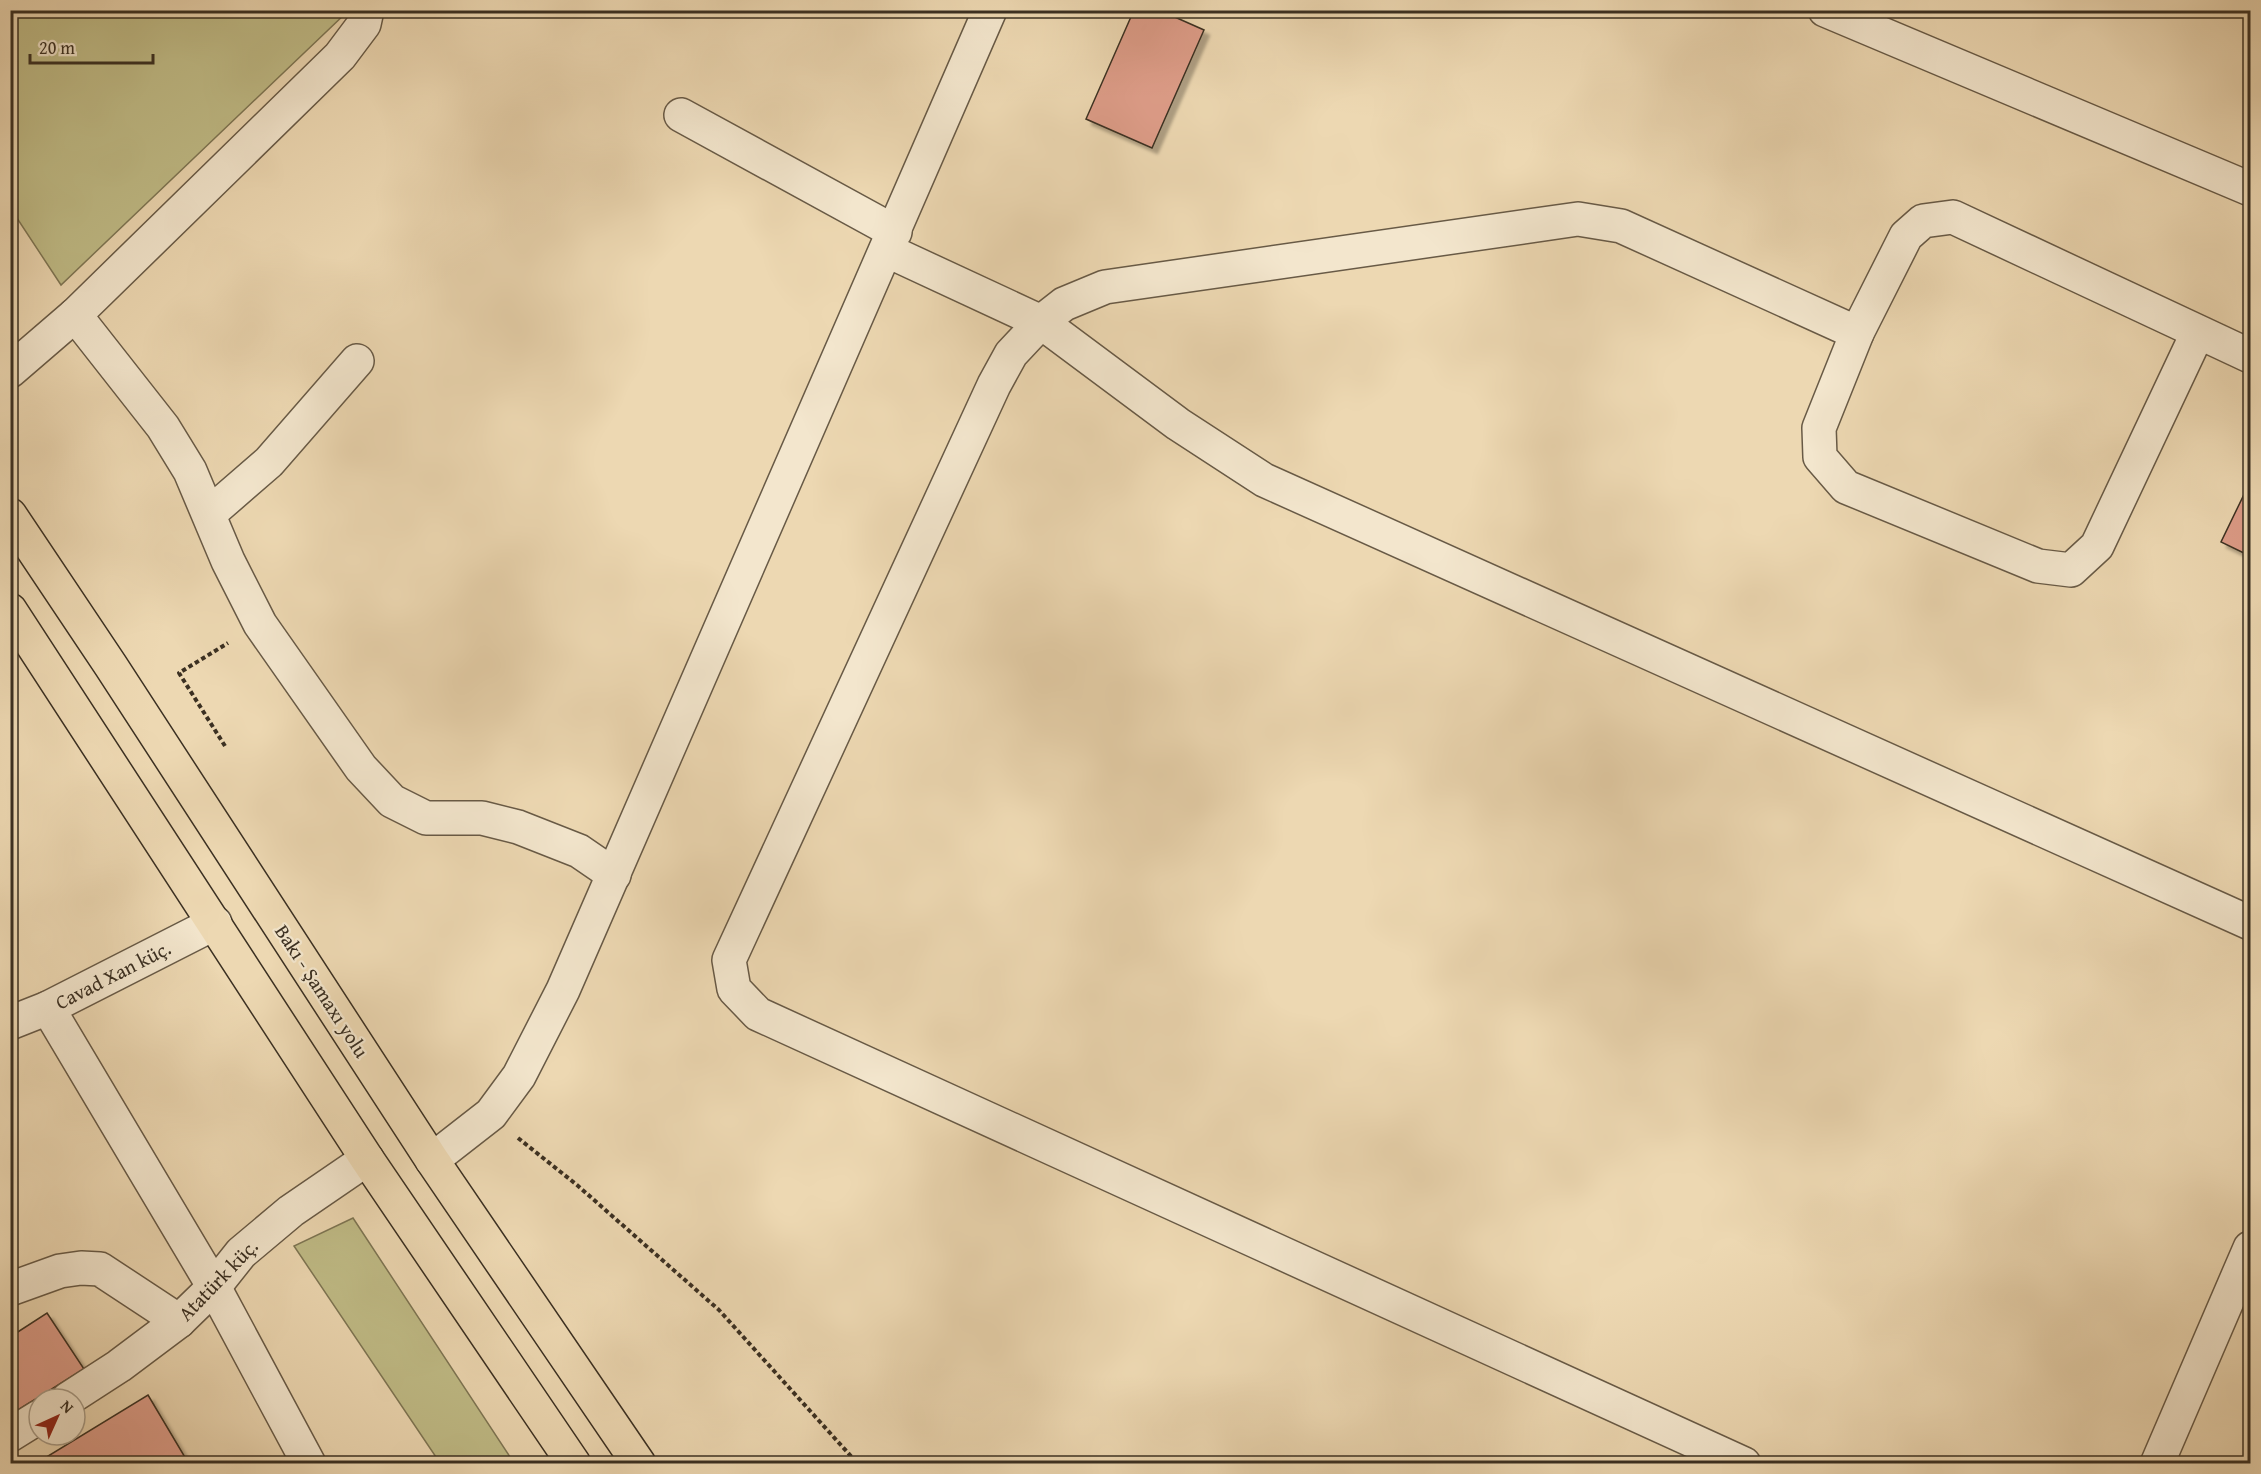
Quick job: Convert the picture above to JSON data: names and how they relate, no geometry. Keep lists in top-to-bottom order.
{
  "streets": {
    "highway": ["Bakı - Şamaxı yolu"],
    "street": ["Cavad Xan küç.", "Atatürk küç."]
  },
  "scale_bar": "20 m",
  "north": "top right"
}
